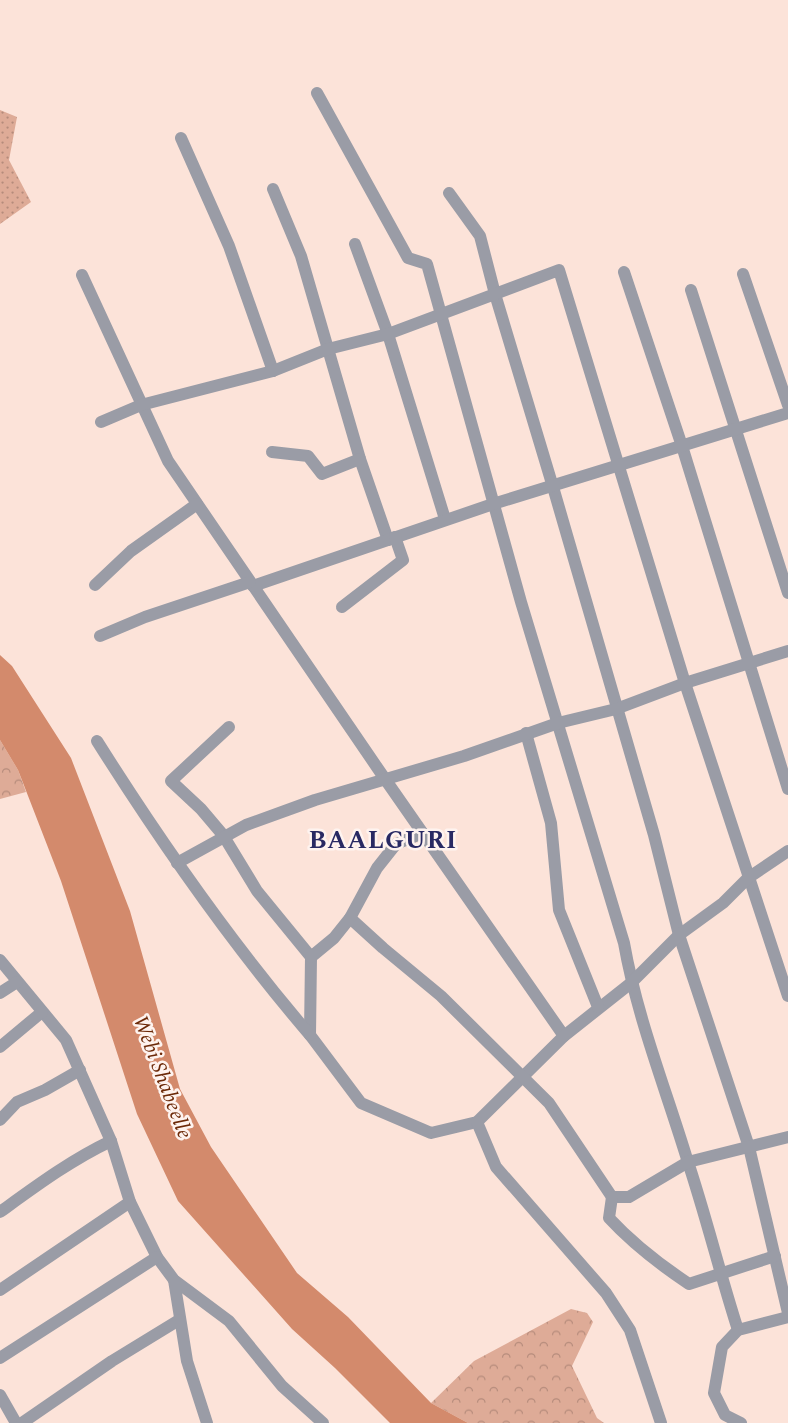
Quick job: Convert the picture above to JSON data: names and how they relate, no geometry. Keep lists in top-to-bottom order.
{
  "districts": ["BAALGURI"],
  "water": ["Webi Shabeelle"]
}
